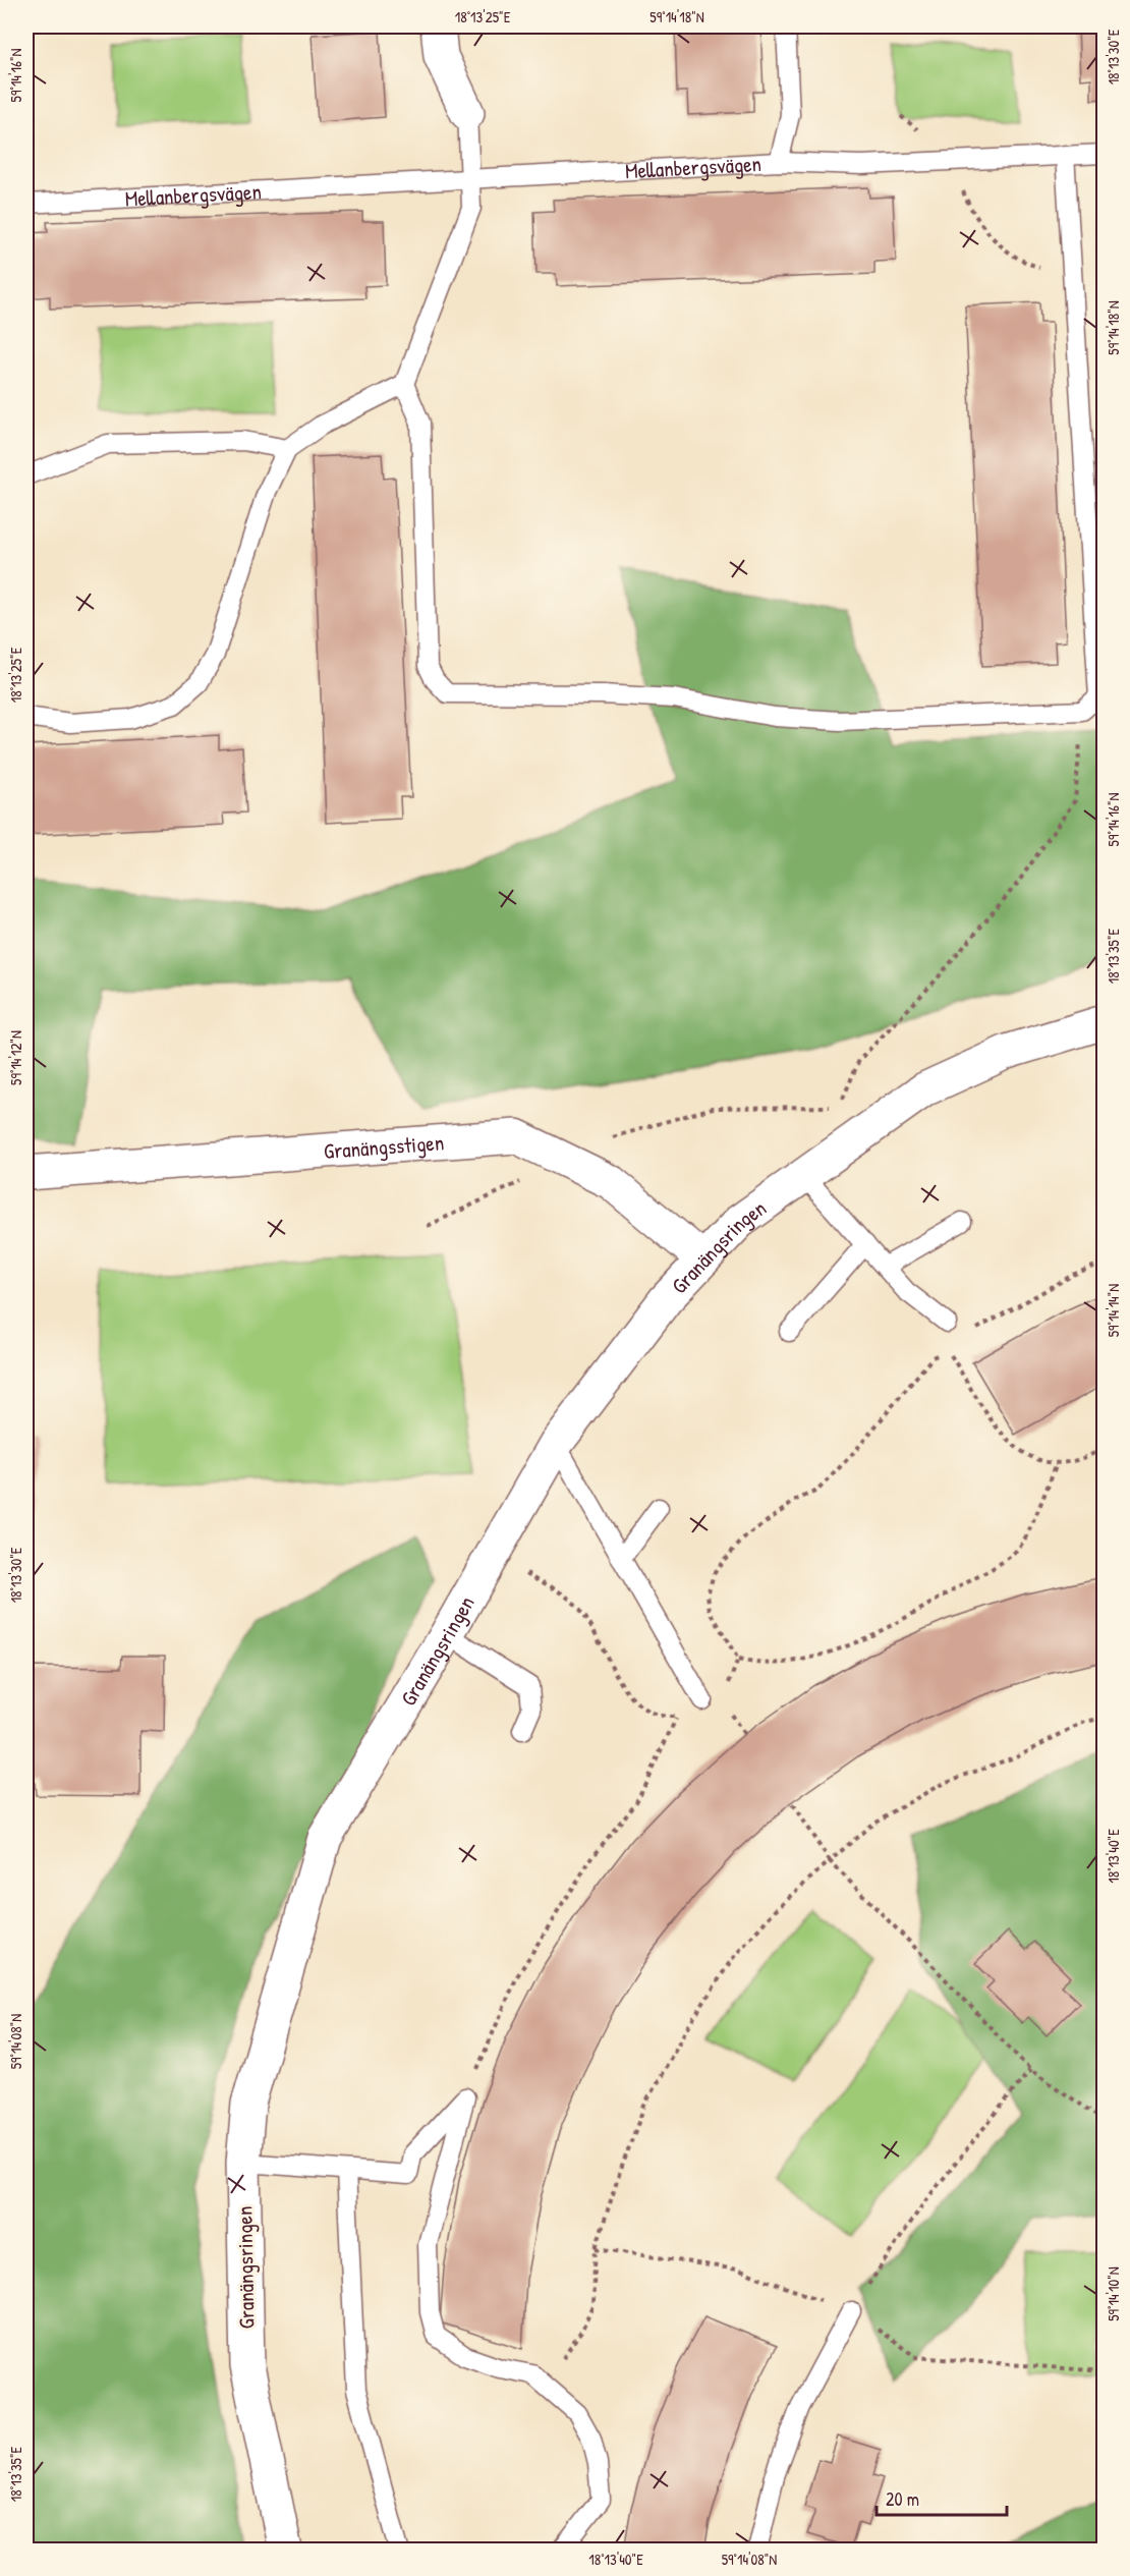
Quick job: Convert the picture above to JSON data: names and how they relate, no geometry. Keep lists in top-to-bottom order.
{
  "streets": {
    "street": ["Granängsstigen", "Granängsringen"],
    "lane": ["Mellanbergsvägen"]
  },
  "crossings": [
    ["Granängsstigen", "Granängsringen"]
  ],
  "scale_bar": "20 m",
  "coordinates": [
    "18°13'25\"E",
    "59°14'18\"N",
    "18°13'30\"E",
    "59°14'16\"N",
    "18°13'35\"E",
    "59°14'12\"N",
    "59°14'14\"N",
    "18°13'40\"E",
    "59°14'08\"N",
    "59°14'10\"N"
  ]
}
